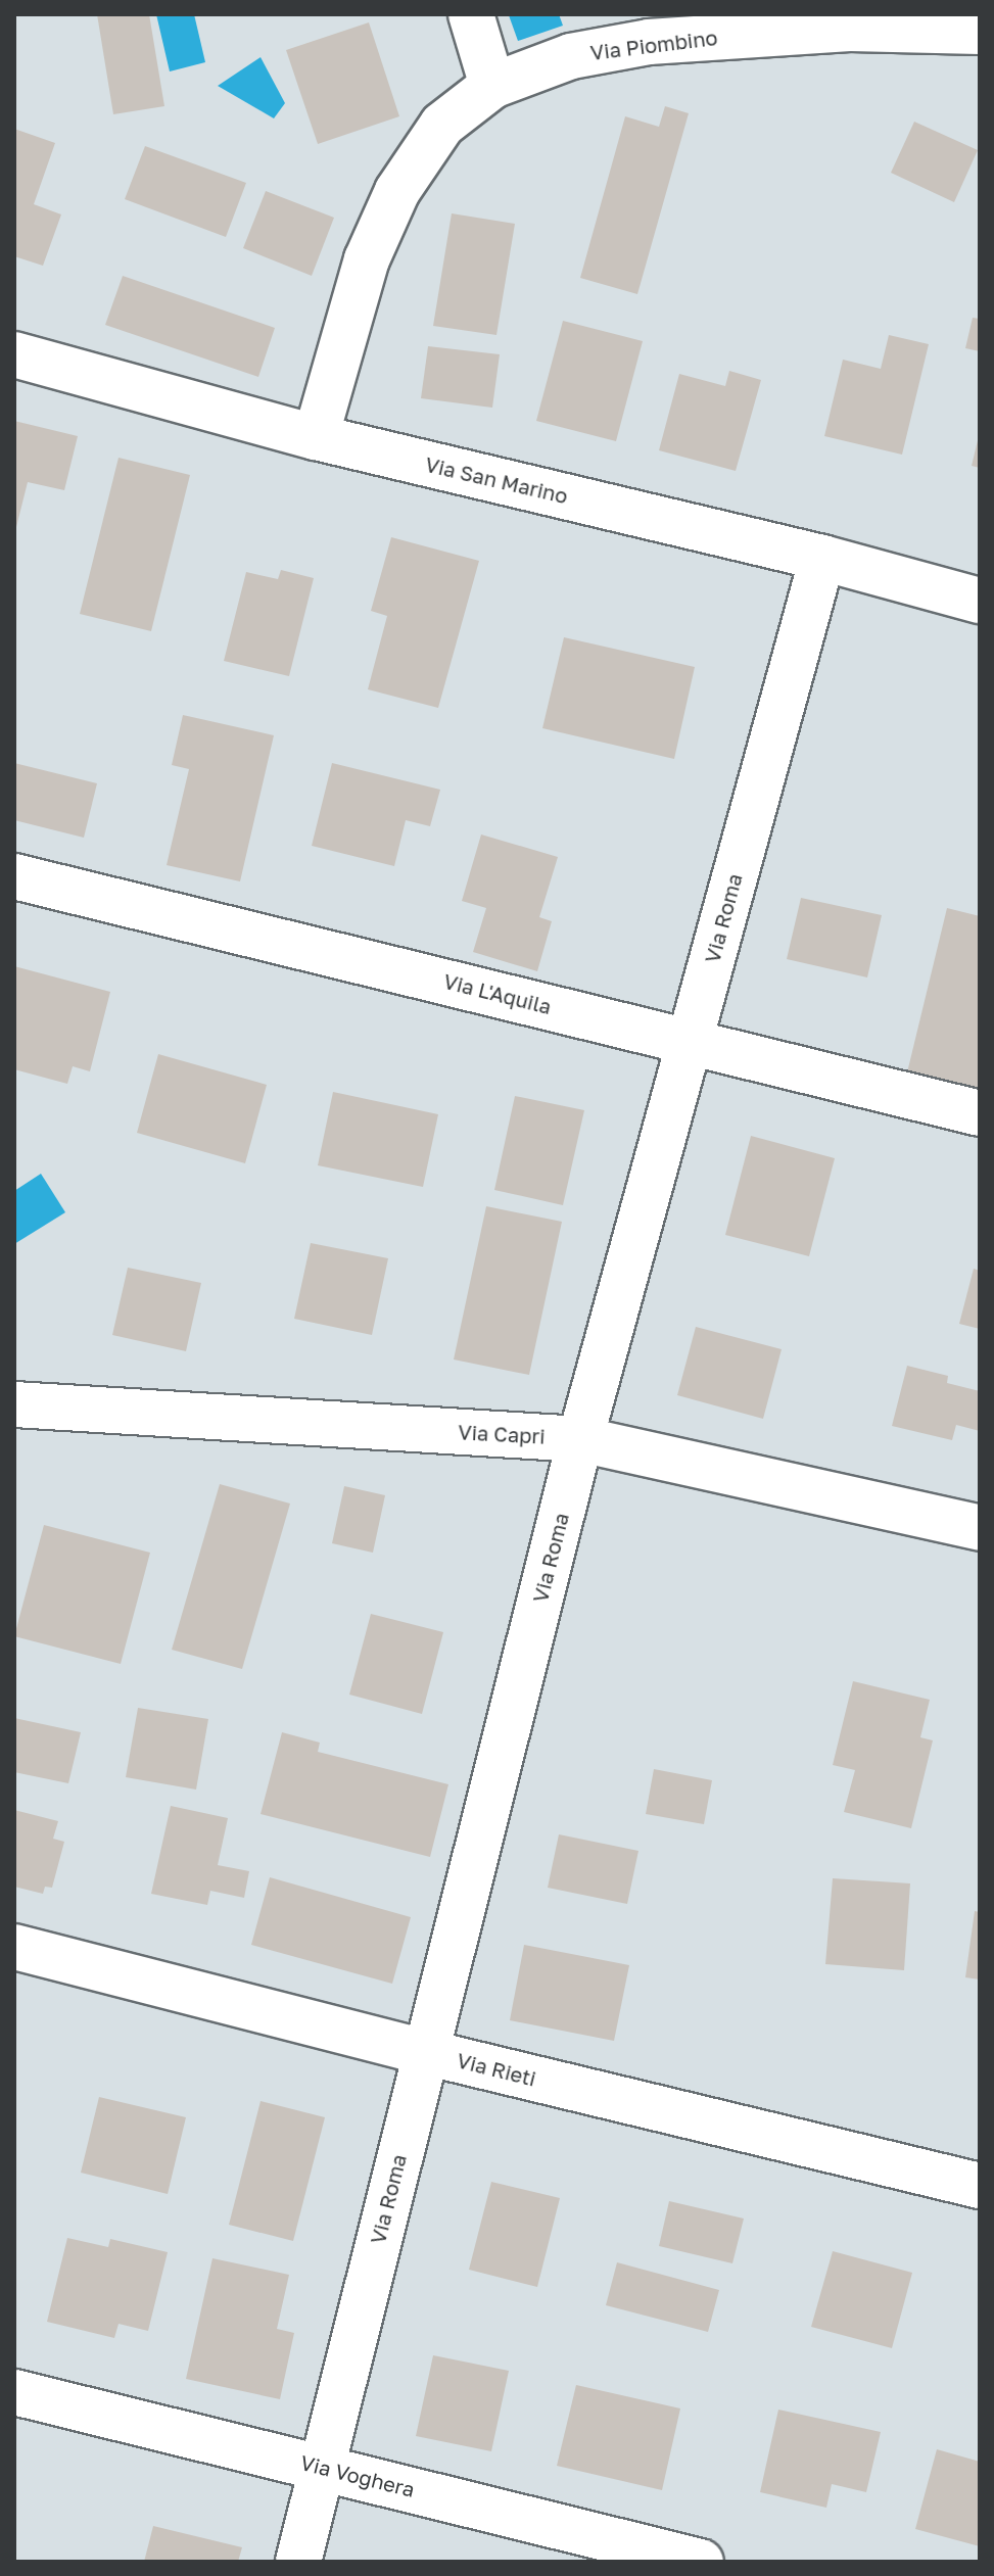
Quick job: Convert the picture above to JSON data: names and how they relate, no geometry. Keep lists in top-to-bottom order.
{
  "streets": {
    "street": [
      "Via Piombino",
      "Via San Marino",
      "Via Roma",
      "Via L'Aquila",
      "Via Capri",
      "Via Rieti",
      "Via Voghera"
    ]
  },
  "crossings": [
    ["Via Piombino", "Via San Marino"],
    ["Via San Marino", "Via Roma"],
    ["Via Roma", "Via L'Aquila"],
    ["Via Roma", "Via Capri"],
    ["Via Roma", "Via Rieti"],
    ["Via Roma", "Via Voghera"]
  ]
}
